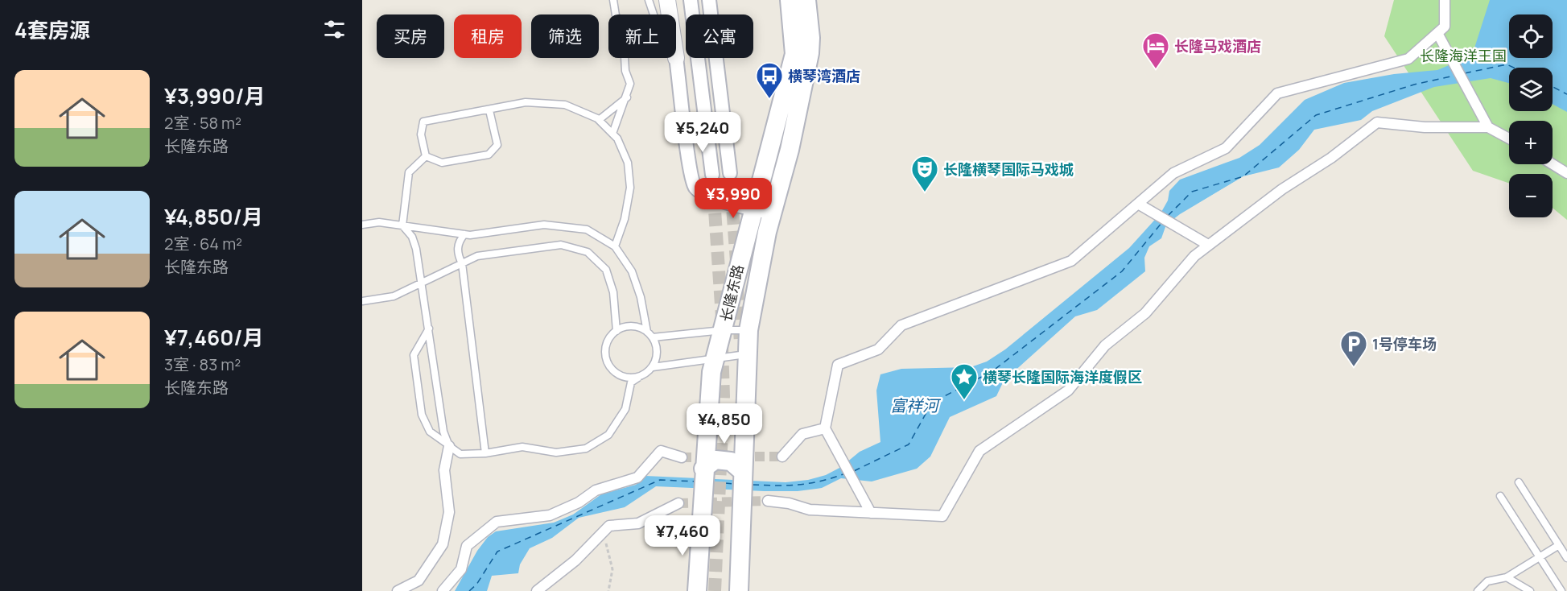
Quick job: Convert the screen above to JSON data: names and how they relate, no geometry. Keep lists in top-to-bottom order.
{
  "streets": {
    "main road": ["长隆东路"]
  },
  "water": ["富祥河"],
  "parks": ["长隆海洋王国"],
  "places": {
    "hotel": ["长隆马戏酒店"],
    "bus stop": ["横琴湾酒店"],
    "theatre": ["长隆横琴国际马戏城"],
    "parking": ["1号停车场"],
    "place": ["横琴长隆国际海洋度假区"]
  },
  "page": {
    "heading": "4套房源",
    "map_buttons": ["+", "−"],
    "chip": [
      "买房",
      "租房",
      "筛选",
      "新上",
      "公寓"
    ],
    "list": [
      {
        "name": "¥3,990/月",
        "note": "2室 · 58 m² · 长隆东路"
      },
      {
        "name": "¥4,850/月",
        "note": "2室 · 64 m² · 长隆东路"
      },
      {
        "name": "¥7,460/月",
        "note": "3室 · 83 m² · 长隆东路"
      }
    ],
    "price": [
      "¥5,240",
      "¥3,990",
      "¥4,850",
      "¥7,460"
    ]
  }
}
